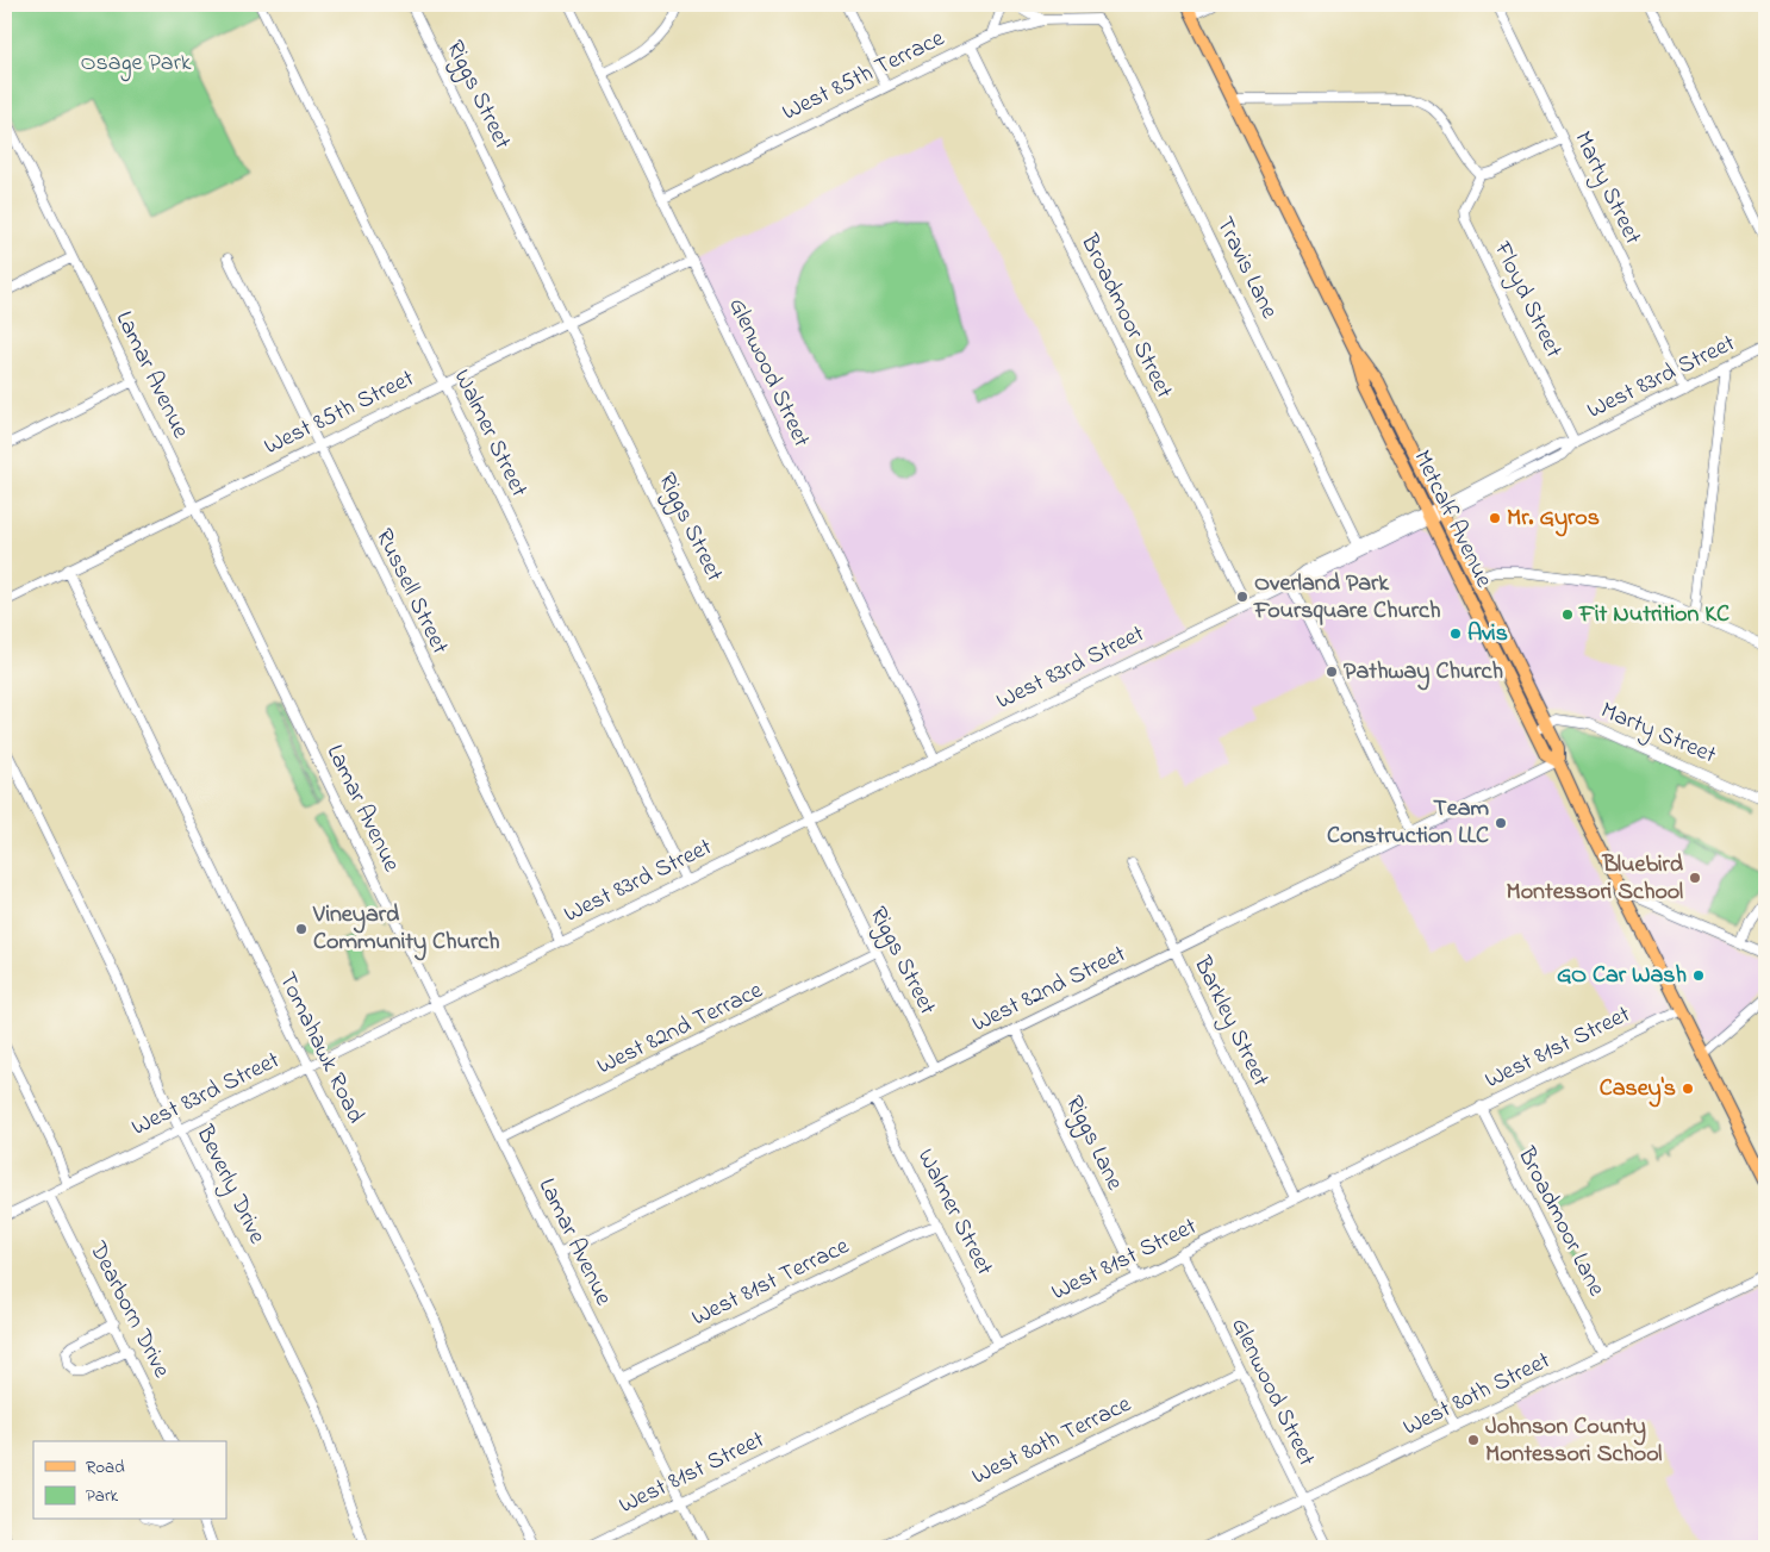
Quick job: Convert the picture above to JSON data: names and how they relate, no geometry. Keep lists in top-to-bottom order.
{
  "streets": {
    "main road": ["Metcalf Avenue"],
    "street": [
      "West 85th Terrace",
      "Riggs Street",
      "Marty Street",
      "Travis Lane",
      "Floyd Street",
      "Broadmoor Street",
      "Glenwood Street",
      "Lamar Avenue",
      "West 83rd Street",
      "West 85th Street",
      "Walmer Street",
      "Russell Street",
      "West 82nd Street",
      "Barkley Street",
      "West 82nd Terrace",
      "Tomahawk Road",
      "West 81st Street",
      "Riggs Lane",
      "Beverly Drive",
      "Broadmoor Lane",
      "West 81st Terrace",
      "Dearborn Drive",
      "West 80th Street",
      "West 80th Terrace"
    ]
  },
  "crossings": [
    ["West 85th Terrace", "Travis Lane"],
    ["West 85th Terrace", "Broadmoor Street"],
    ["West 85th Terrace", "Glenwood Street"],
    ["Riggs Street", "West 83rd Street"],
    ["Riggs Street", "West 85th Street"],
    ["Riggs Street", "West 82nd Street"],
    ["Riggs Street", "West 82nd Terrace"],
    ["Marty Street", "West 83rd Street"],
    ["Marty Street", "Metcalf Avenue"],
    ["Travis Lane", "West 83rd Street"],
    ["Floyd Street", "West 83rd Street"],
    ["Broadmoor Street", "West 83rd Street"],
    ["Glenwood Street", "West 83rd Street"],
    ["Glenwood Street", "West 85th Street"],
    ["Glenwood Street", "West 81st Street"],
    ["Glenwood Street", "West 80th Street"],
    ["Glenwood Street", "West 80th Terrace"],
    ["Lamar Avenue", "West 83rd Street"],
    ["Lamar Avenue", "West 85th Street"],
    ["Lamar Avenue", "West 82nd Street"],
    ["Lamar Avenue", "West 82nd Terrace"],
    ["Lamar Avenue", "West 81st Street"],
    ["Lamar Avenue", "West 81st Terrace"],
    ["West 83rd Street", "Walmer Street"],
    ["West 83rd Street", "Metcalf Avenue"],
    ["West 83rd Street", "Russell Street"],
    ["West 83rd Street", "Tomahawk Road"],
    ["West 83rd Street", "Beverly Drive"],
    ["West 83rd Street", "Dearborn Drive"],
    ["West 85th Street", "Walmer Street"],
    ["West 85th Street", "Russell Street"],
    ["West 85th Street", "Tomahawk Road"],
    ["Walmer Street", "West 82nd Street"],
    ["Walmer Street", "West 81st Street"],
    ["Walmer Street", "West 81st Terrace"],
    ["Metcalf Avenue", "West 82nd Street"],
    ["Metcalf Avenue", "West 81st Street"],
    ["West 82nd Street", "Barkley Street"],
    ["West 82nd Street", "Riggs Lane"],
    ["Barkley Street", "West 81st Street"],
    ["West 81st Street", "Riggs Lane"],
    ["West 81st Street", "Broadmoor Lane"],
    ["Broadmoor Lane", "West 80th Street"]
  ],
  "parks": ["Osage Park"],
  "places": [
    "Mr. Gyros",
    "Overland Park Foursquare Church",
    "Fit Nutrition KC",
    "Avis",
    "Pathway Church",
    "Team Construction LLC",
    "Bluebird Montessori School",
    "Vineyard Community Church",
    "GO Car Wash",
    "Casey's",
    "Johnson County Montessori School"
  ],
  "legend": ["Road", "Park"]
}
